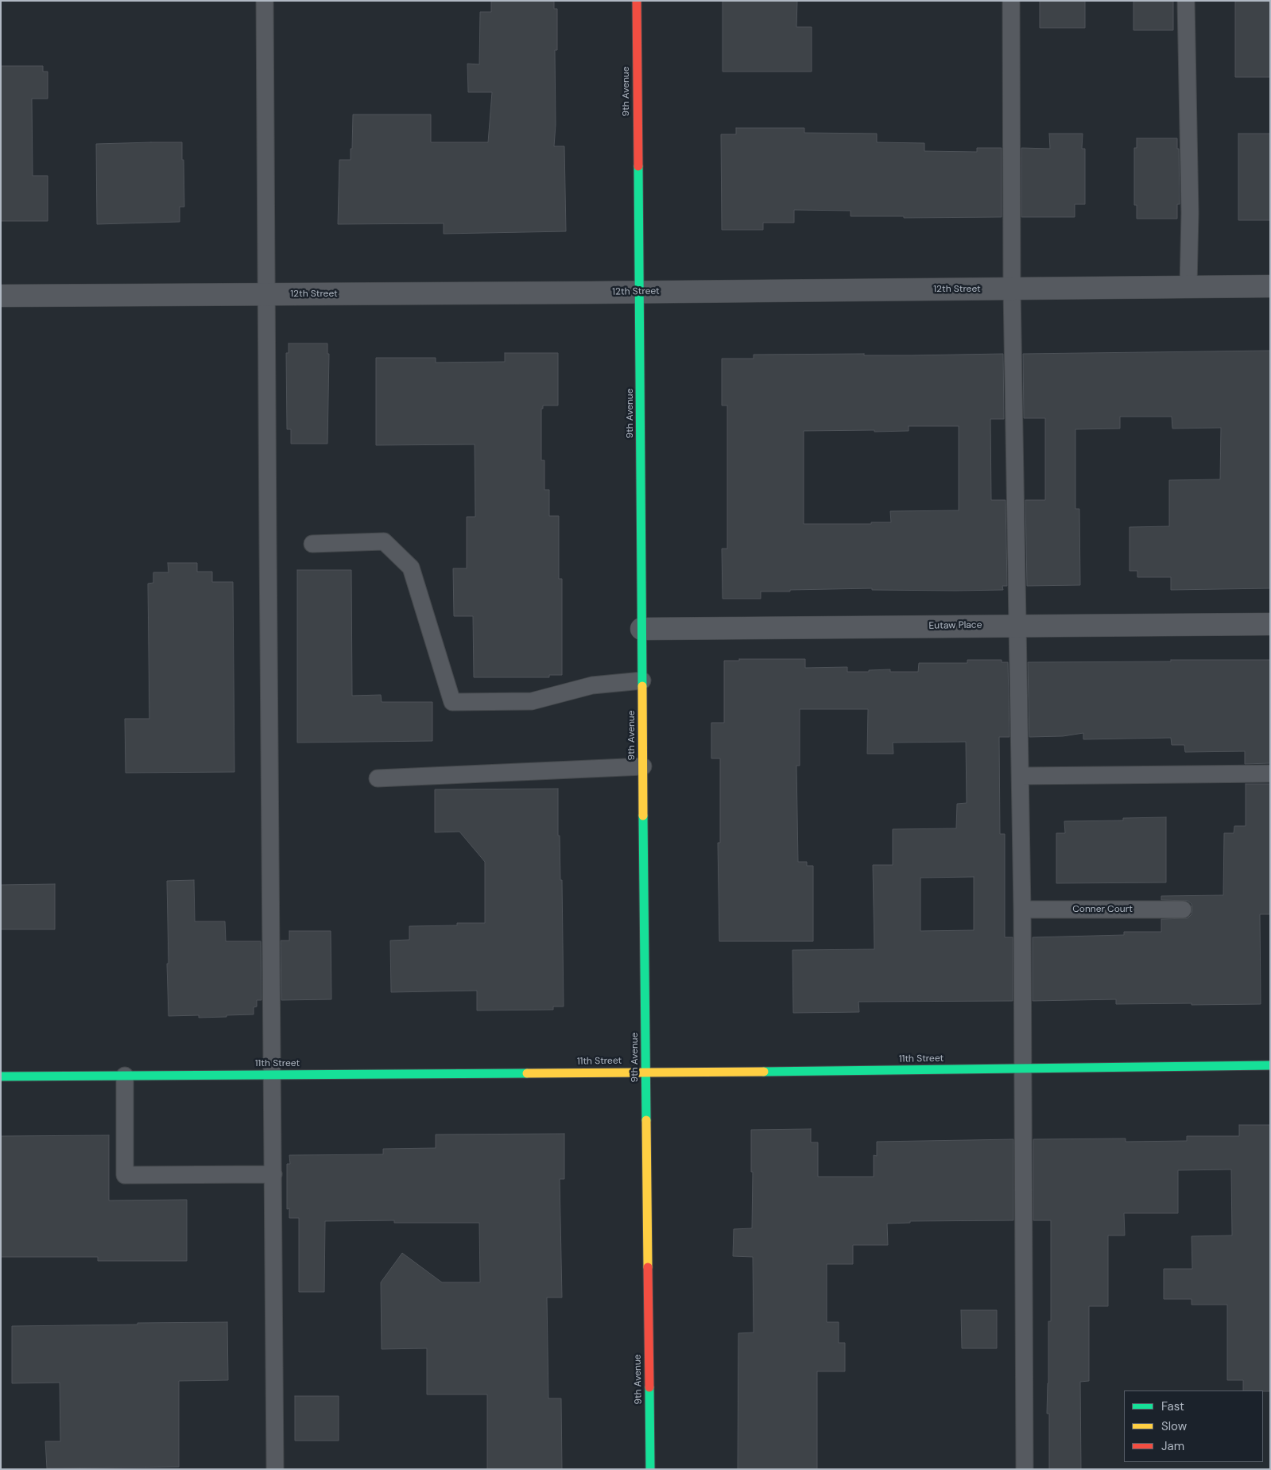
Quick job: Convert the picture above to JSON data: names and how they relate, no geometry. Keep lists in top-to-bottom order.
{
  "streets": {
    "street": [
      "9th Avenue",
      "12th Street",
      "Eutaw Place",
      "11th Street"
    ],
    "lane": ["Conner Court"]
  },
  "crossings": [
    ["9th Avenue", "12th Street"],
    ["9th Avenue", "Eutaw Place"],
    ["9th Avenue", "11th Street"]
  ],
  "legend": ["Fast", "Slow", "Jam"]
}
